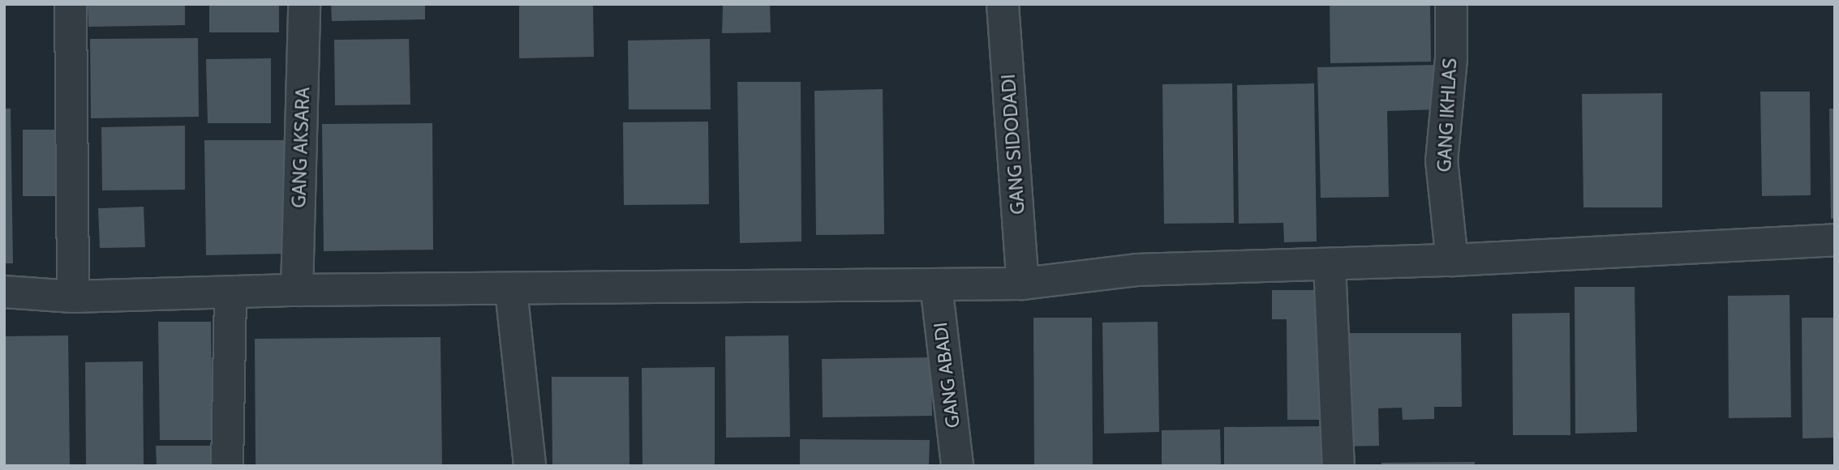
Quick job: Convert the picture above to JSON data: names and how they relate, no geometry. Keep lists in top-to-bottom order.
{
  "streets": {
    "street": [
      "GANG IKHLAS",
      "GANG SIDODADI",
      "GANG AKSARA",
      "GANG ABADI"
    ]
  }
}
